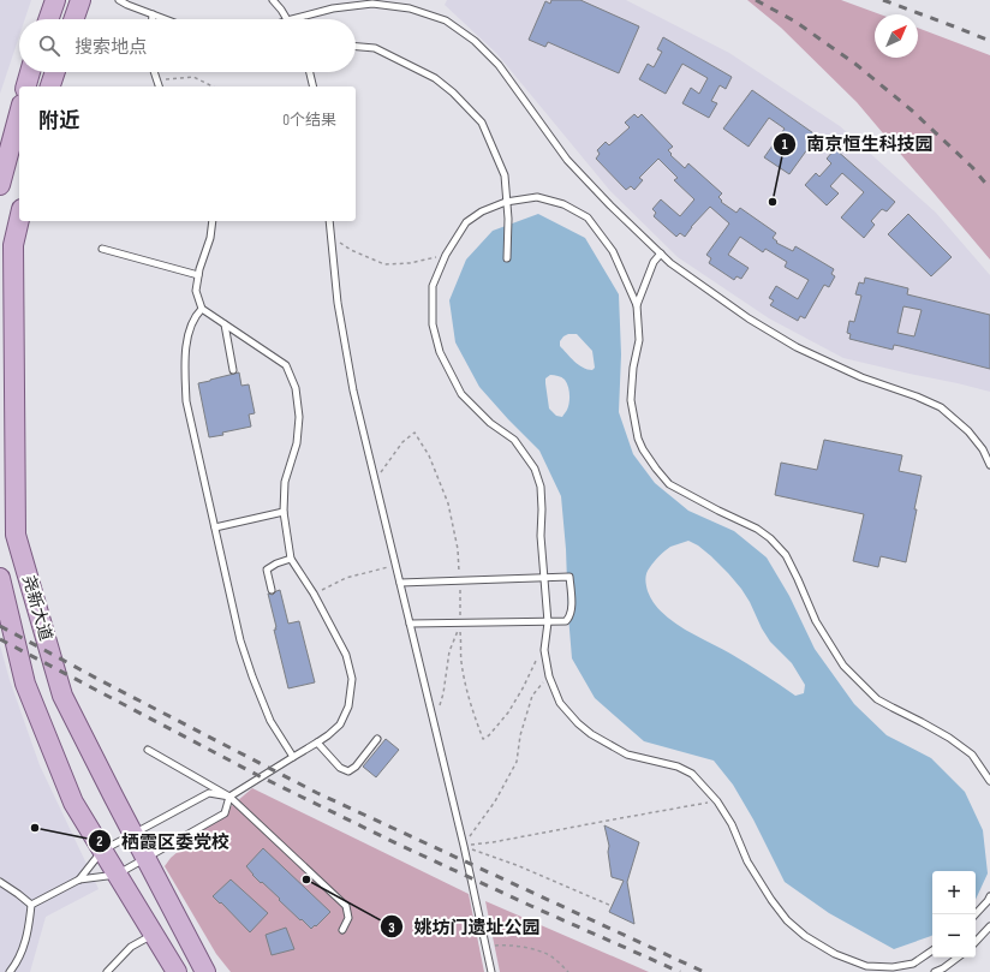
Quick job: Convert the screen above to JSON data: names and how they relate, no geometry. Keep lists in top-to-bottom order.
{
  "streets": {
    "main road": ["尧新大道"]
  },
  "places": ["南京恒生科技园", "栖霞区委党校", "姚坊门遗址公园"],
  "north": "top right",
  "page": {
    "search": "搜索地点",
    "heading": ["附近", "0个结果"],
    "map_buttons": ["+", "−"]
  }
}
